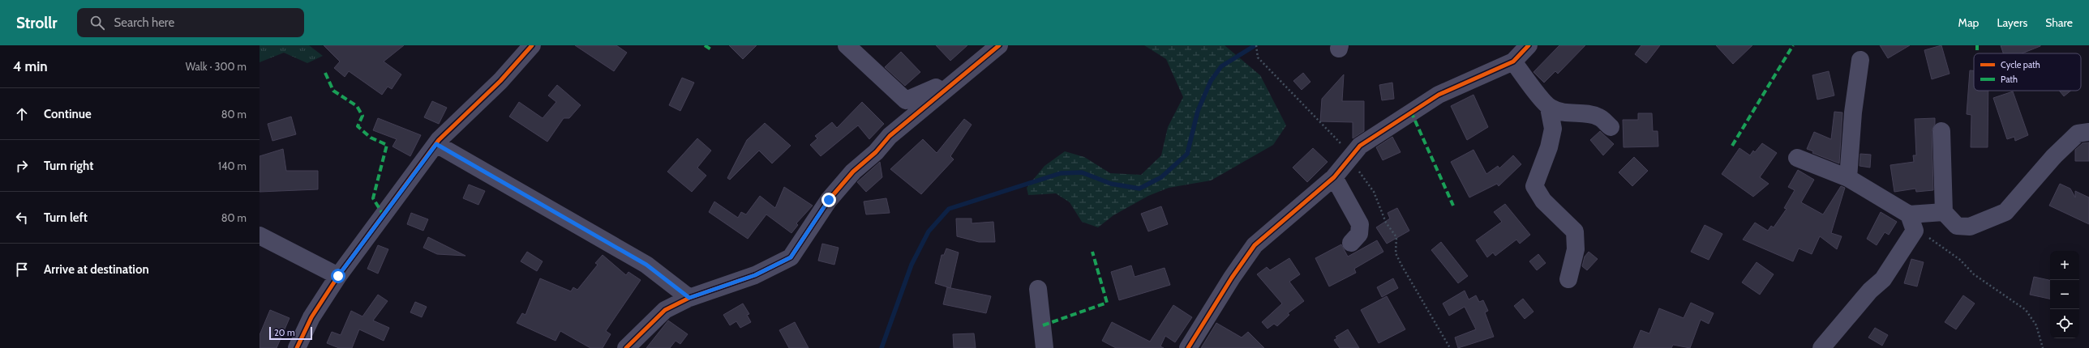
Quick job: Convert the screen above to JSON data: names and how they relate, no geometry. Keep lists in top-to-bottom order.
{
  "legend": ["Cycle path", "Path"],
  "scale_bar": "20 m",
  "page": {
    "header": "Strollr",
    "search": "Search here",
    "nav": ["Map", "Layers", "Share"],
    "heading": ["4 min", "Walk · 300 m"],
    "list": [
      ["Continue", "80 m"],
      ["Turn right", "140 m"],
      ["Turn left", "80 m"],
      "Arrive at destination"
    ],
    "map_buttons": ["+", "−"],
    "scale": "20 m"
  }
}
